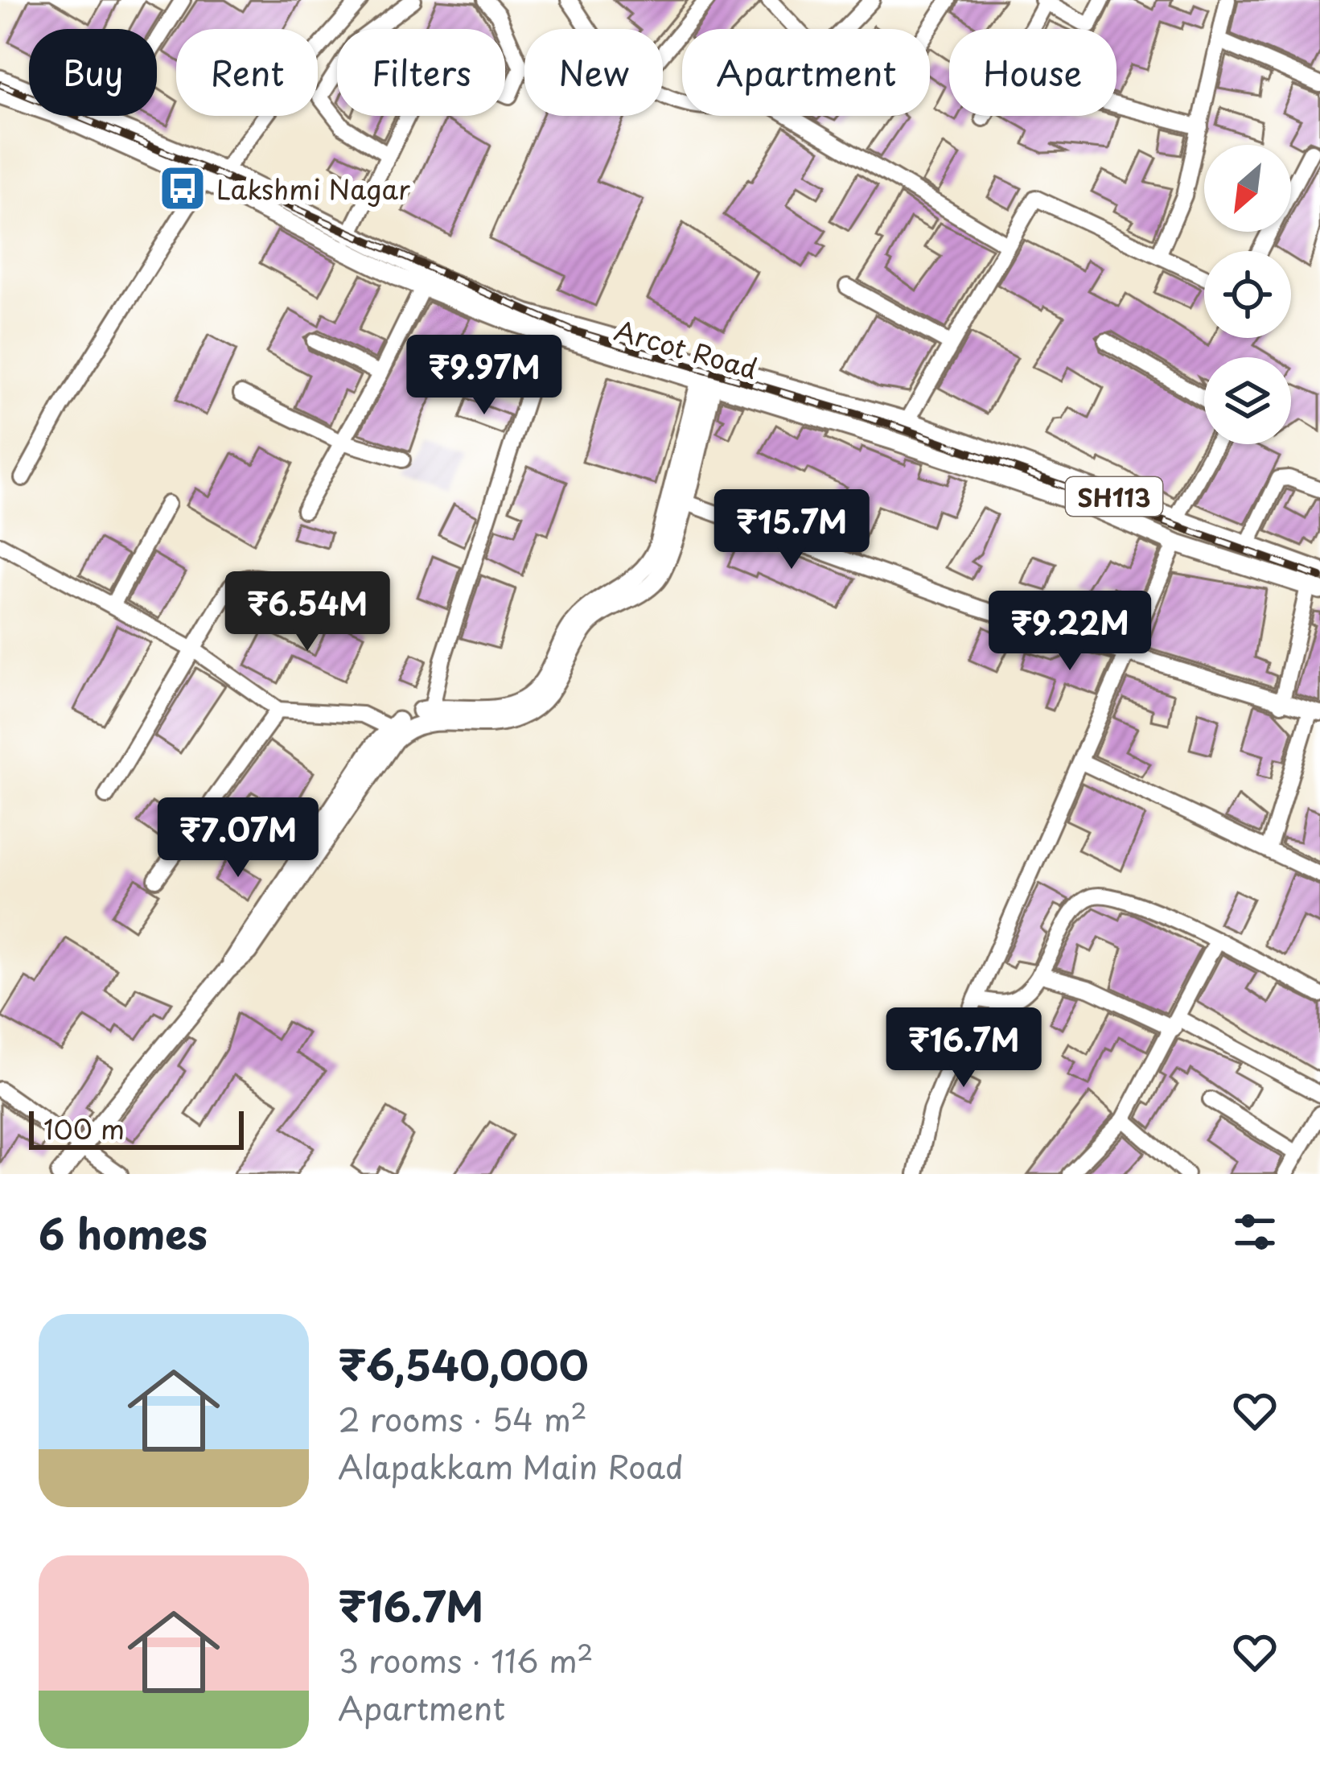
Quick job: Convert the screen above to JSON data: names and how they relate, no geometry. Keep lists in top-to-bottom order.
{
  "streets": {
    "main road": ["Arcot Road", "SH113"]
  },
  "places": {
    "bus stop": ["Lakshmi Nagar"]
  },
  "scale_bar": "100 m",
  "north": "bottom left",
  "page": {
    "chip": [
      "Buy",
      "Rent",
      "Filters",
      "New",
      "Apartment",
      "House"
    ],
    "price": [
      "₹9.97M",
      "₹15.7M",
      "₹6.54M",
      "₹9.22M",
      "₹7.07M",
      "₹16.7M"
    ],
    "scale": "100 m",
    "heading": "6 homes",
    "list": [
      {
        "name": "₹6,540,000",
        "note": "2 rooms · 54 m² · Alapakkam Main Road"
      },
      {
        "name": "₹16.7M",
        "note": "3 rooms · 116 m² · Apartment"
      }
    ]
  }
}
